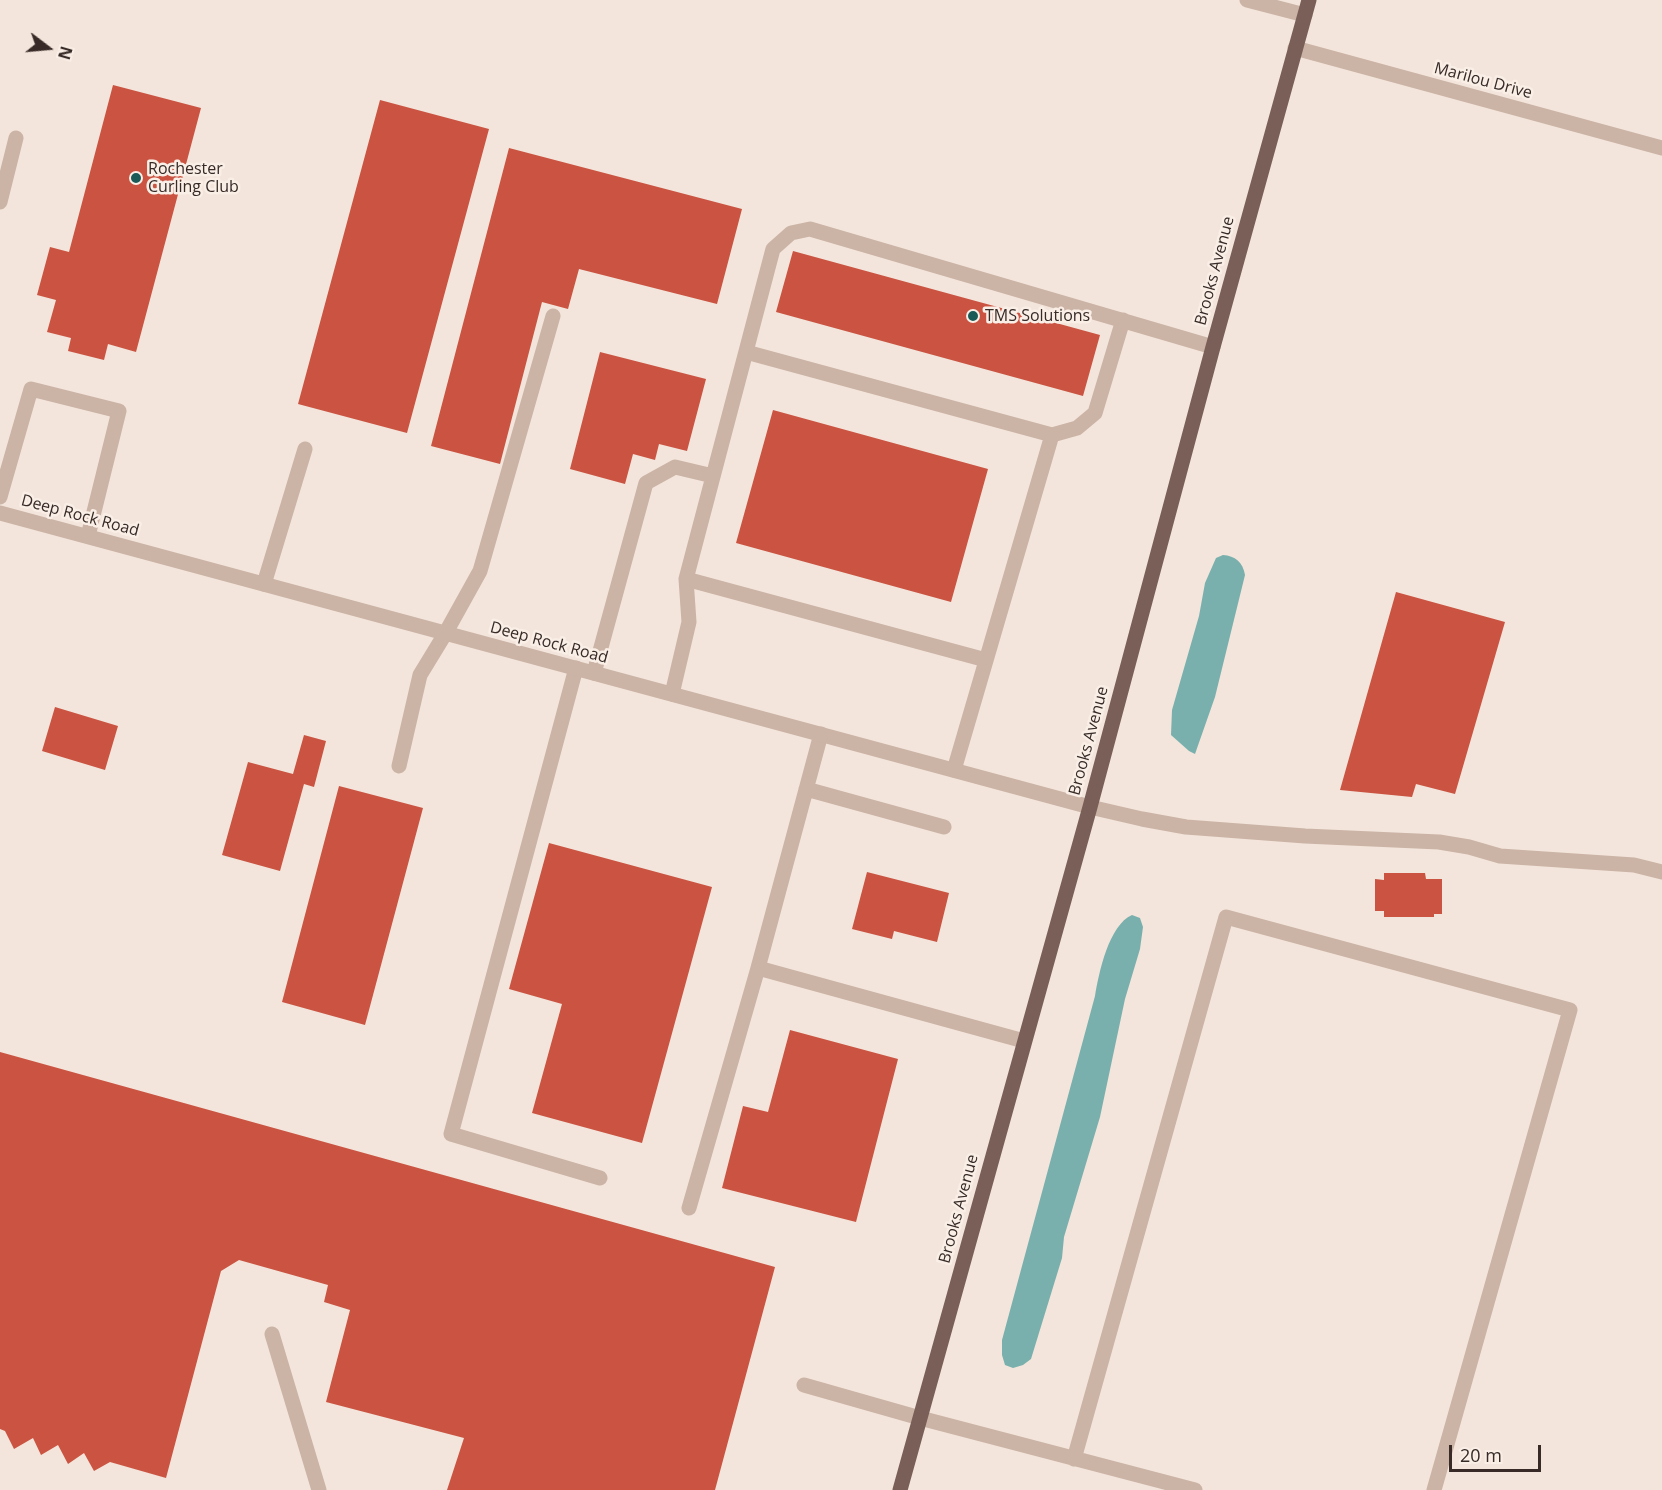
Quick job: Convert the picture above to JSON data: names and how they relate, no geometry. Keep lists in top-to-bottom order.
{
  "streets": {
    "main road": ["Brooks Avenue"],
    "street": ["Marilou Drive", "Deep Rock Road"]
  },
  "crossings": [
    ["Marilou Drive", "Brooks Avenue"],
    ["Brooks Avenue", "Deep Rock Road"]
  ],
  "places": ["Rochester Curling Club", "TMS Solutions"],
  "scale_bar": "20 m",
  "north": "right"
}
